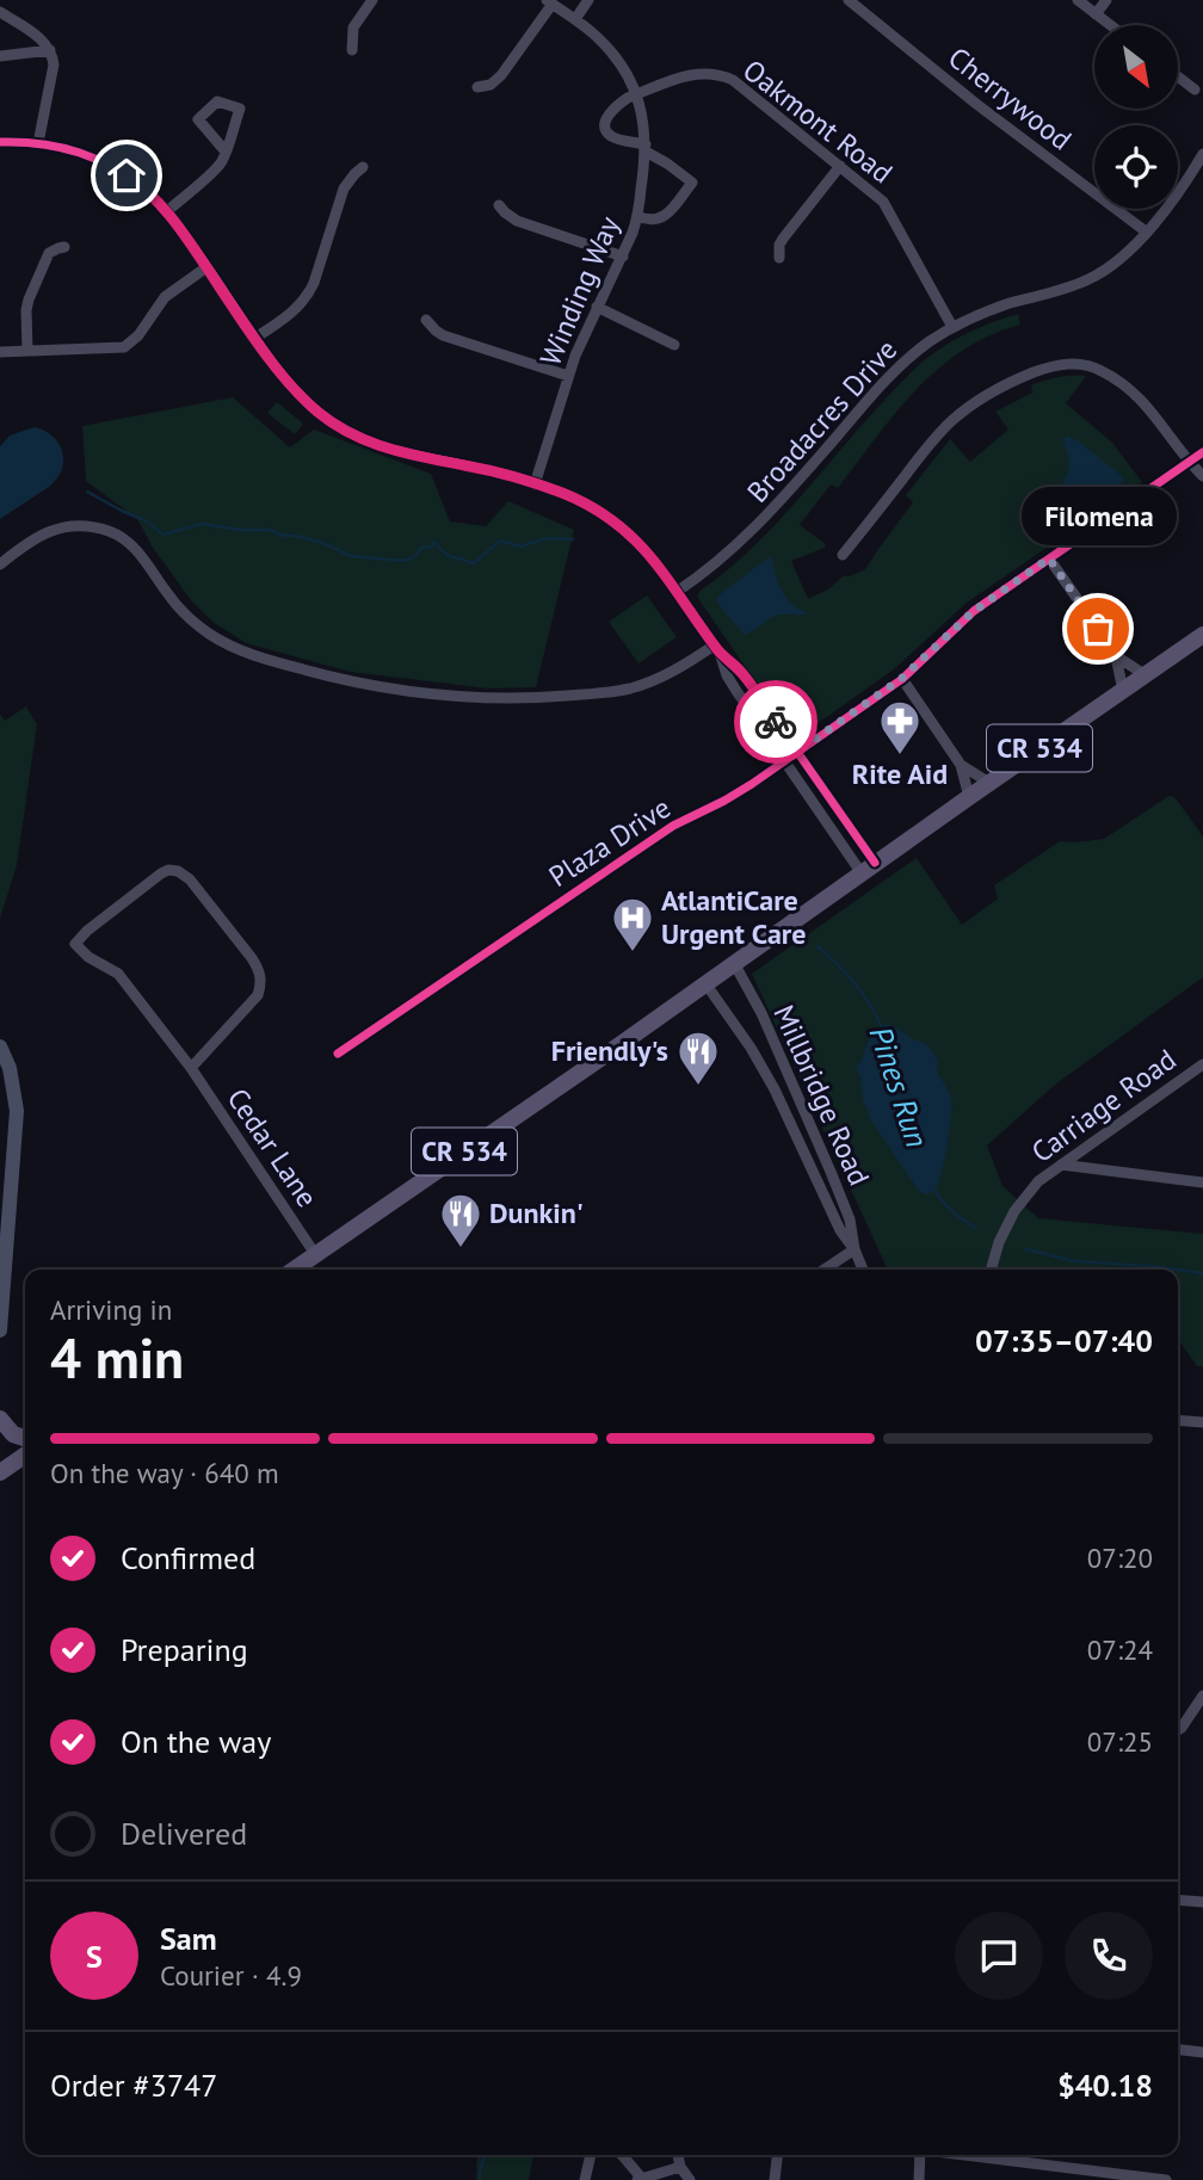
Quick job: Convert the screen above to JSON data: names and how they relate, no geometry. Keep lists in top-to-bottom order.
{
  "streets": {
    "main road": ["CR 534"],
    "street": [
      "Cherrywood",
      "Oakmont Road",
      "Winding Way",
      "Broadacres Drive",
      "Plaza Drive",
      "Millbridge Road",
      "Carriage Road",
      "Cedar Lane"
    ]
  },
  "crossings": [
    ["Cherrywood", "Broadacres Drive"],
    ["Oakmont Road", "Winding Way"],
    ["Oakmont Road", "Broadacres Drive"],
    ["CR 534", "Millbridge Road"],
    ["CR 534", "Cedar Lane"]
  ],
  "water": ["Pines Run"],
  "places": {
    "other": ["Filomena"],
    "pharmacy": ["Rite Aid"],
    "hospital": ["AtlantiCare Urgent Care"],
    "restaurant": ["Friendly's", "Dunkin'"]
  },
  "north": "bottom right",
  "page": {
    "bubble": "Filomena",
    "heading": ["4 min", "Arriving in", "07:35–07:40"],
    "panel": [
      "Sam",
      "Courier · 4.9",
      "Order #3747",
      "$40.18"
    ],
    "bar": "On the way · 640 m",
    "list": [
      ["Confirmed", "07:20"],
      ["Preparing", "07:24"],
      ["On the way", "07:25"],
      "Delivered"
    ],
    "round": "S"
  }
}
